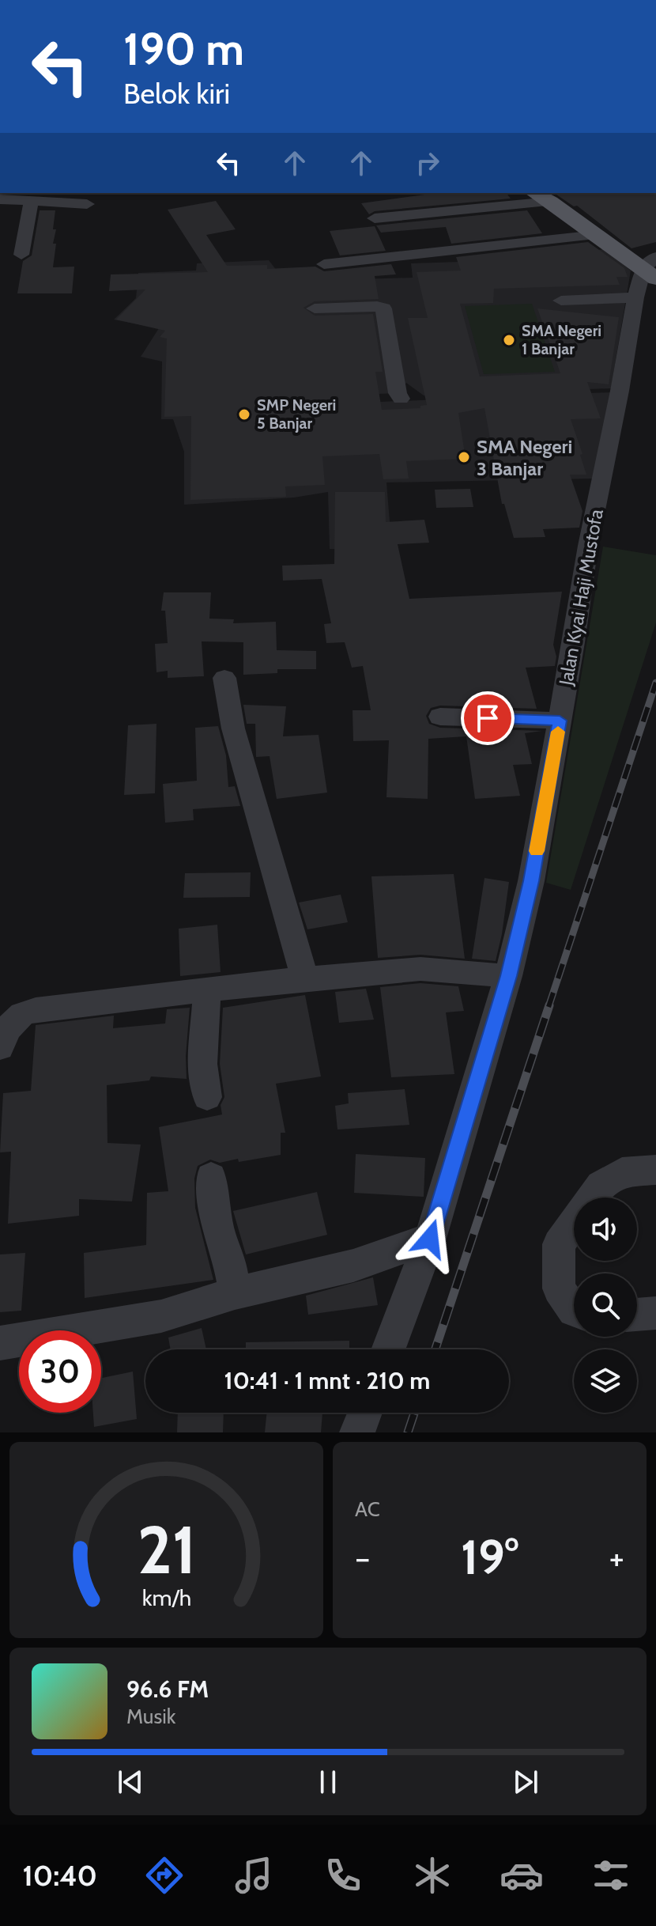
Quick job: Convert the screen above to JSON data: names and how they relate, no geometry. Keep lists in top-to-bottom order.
{
  "streets": {
    "street": ["Jalan Kyai Haji Mustofa"]
  },
  "places": ["SMA Negeri 1 Banjar", "SMP Negeri 5 Banjar", "SMA Negeri 3 Banjar"],
  "page": {
    "turn": ["190 m", "Belok kiri"],
    "limit": "30",
    "trip": "10:41 · 1 mnt · 210 m",
    "tile": "AC",
    "heat": ["−", "19°", "+"],
    "song": ["96.6 FM", "Musik"],
    "tabs": "10:40",
    "gauge": ["21", "km/h"]
  }
}
